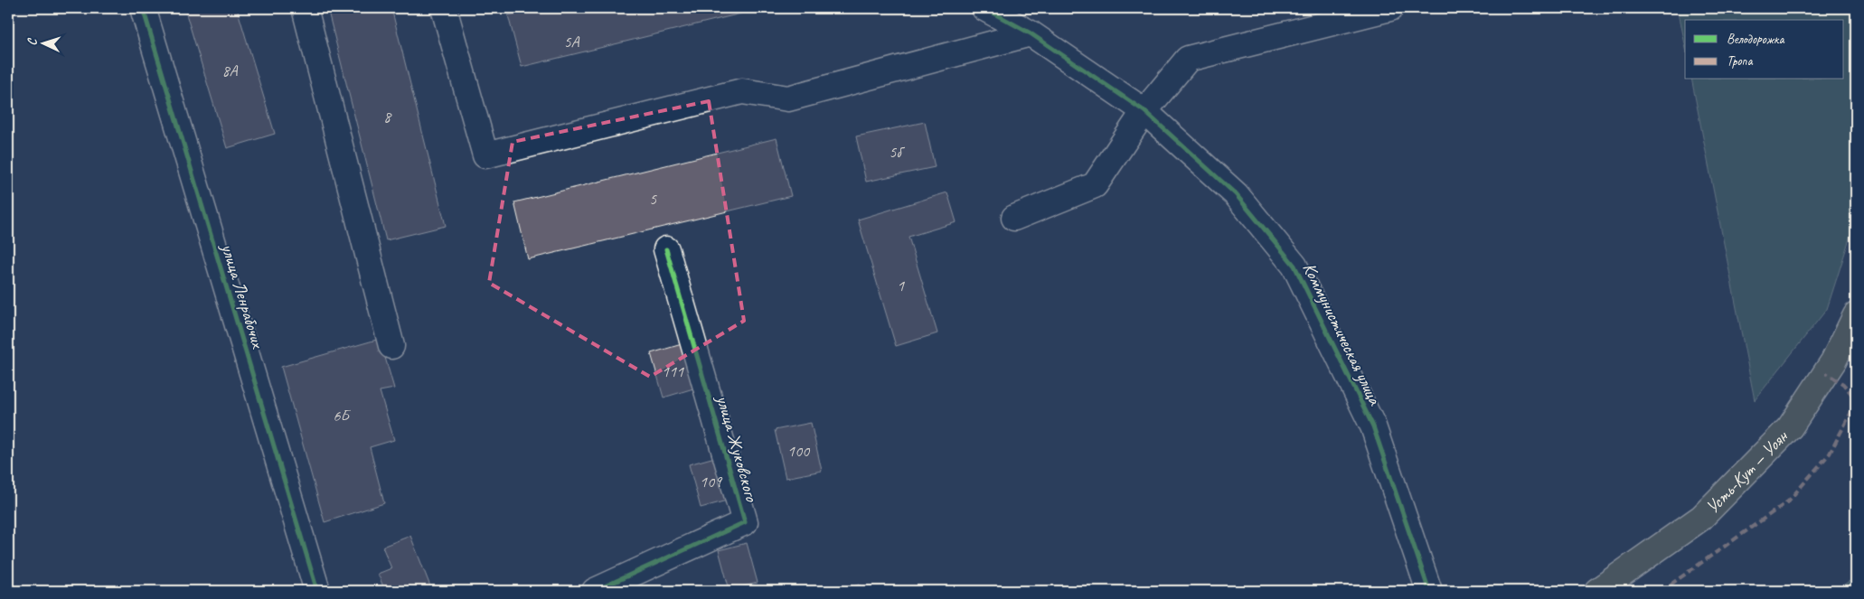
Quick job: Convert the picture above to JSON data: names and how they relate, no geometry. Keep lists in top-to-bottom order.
{
  "streets": {
    "main road": ["Усть-Кут — Уоян"],
    "street": ["улица Ленрабочих", "Коммунистическая улица", "улица Жуковского"]
  },
  "house_numbers": [
    "5А",
    "8А",
    "8",
    "5б",
    "5",
    "1",
    "111",
    "6Б",
    "100",
    "109"
  ],
  "legend": ["Велодорожка", "Тропа"],
  "north": "left"
}
